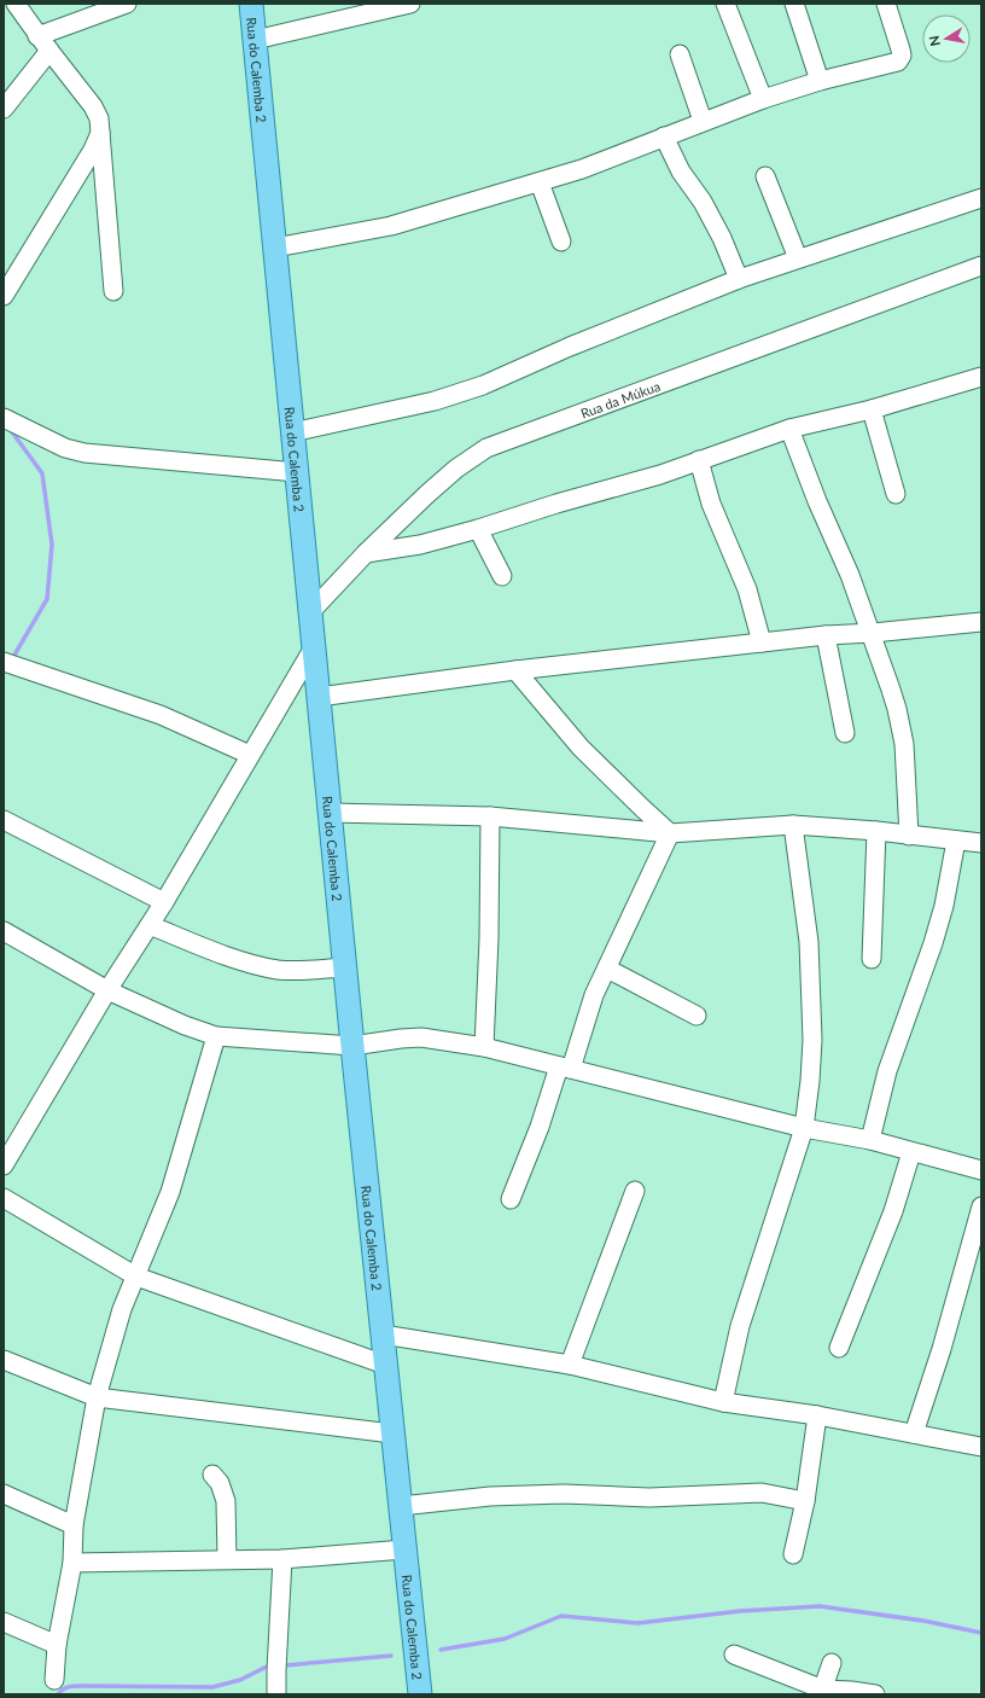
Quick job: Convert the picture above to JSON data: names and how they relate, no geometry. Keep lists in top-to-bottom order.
{
  "streets": {
    "main road": ["Rua do Calemba 2"],
    "street": ["Rua da Múkua"]
  },
  "crossings": [
    ["Rua do Calemba 2", "Rua da Múkua"]
  ],
  "north": "left"
}
